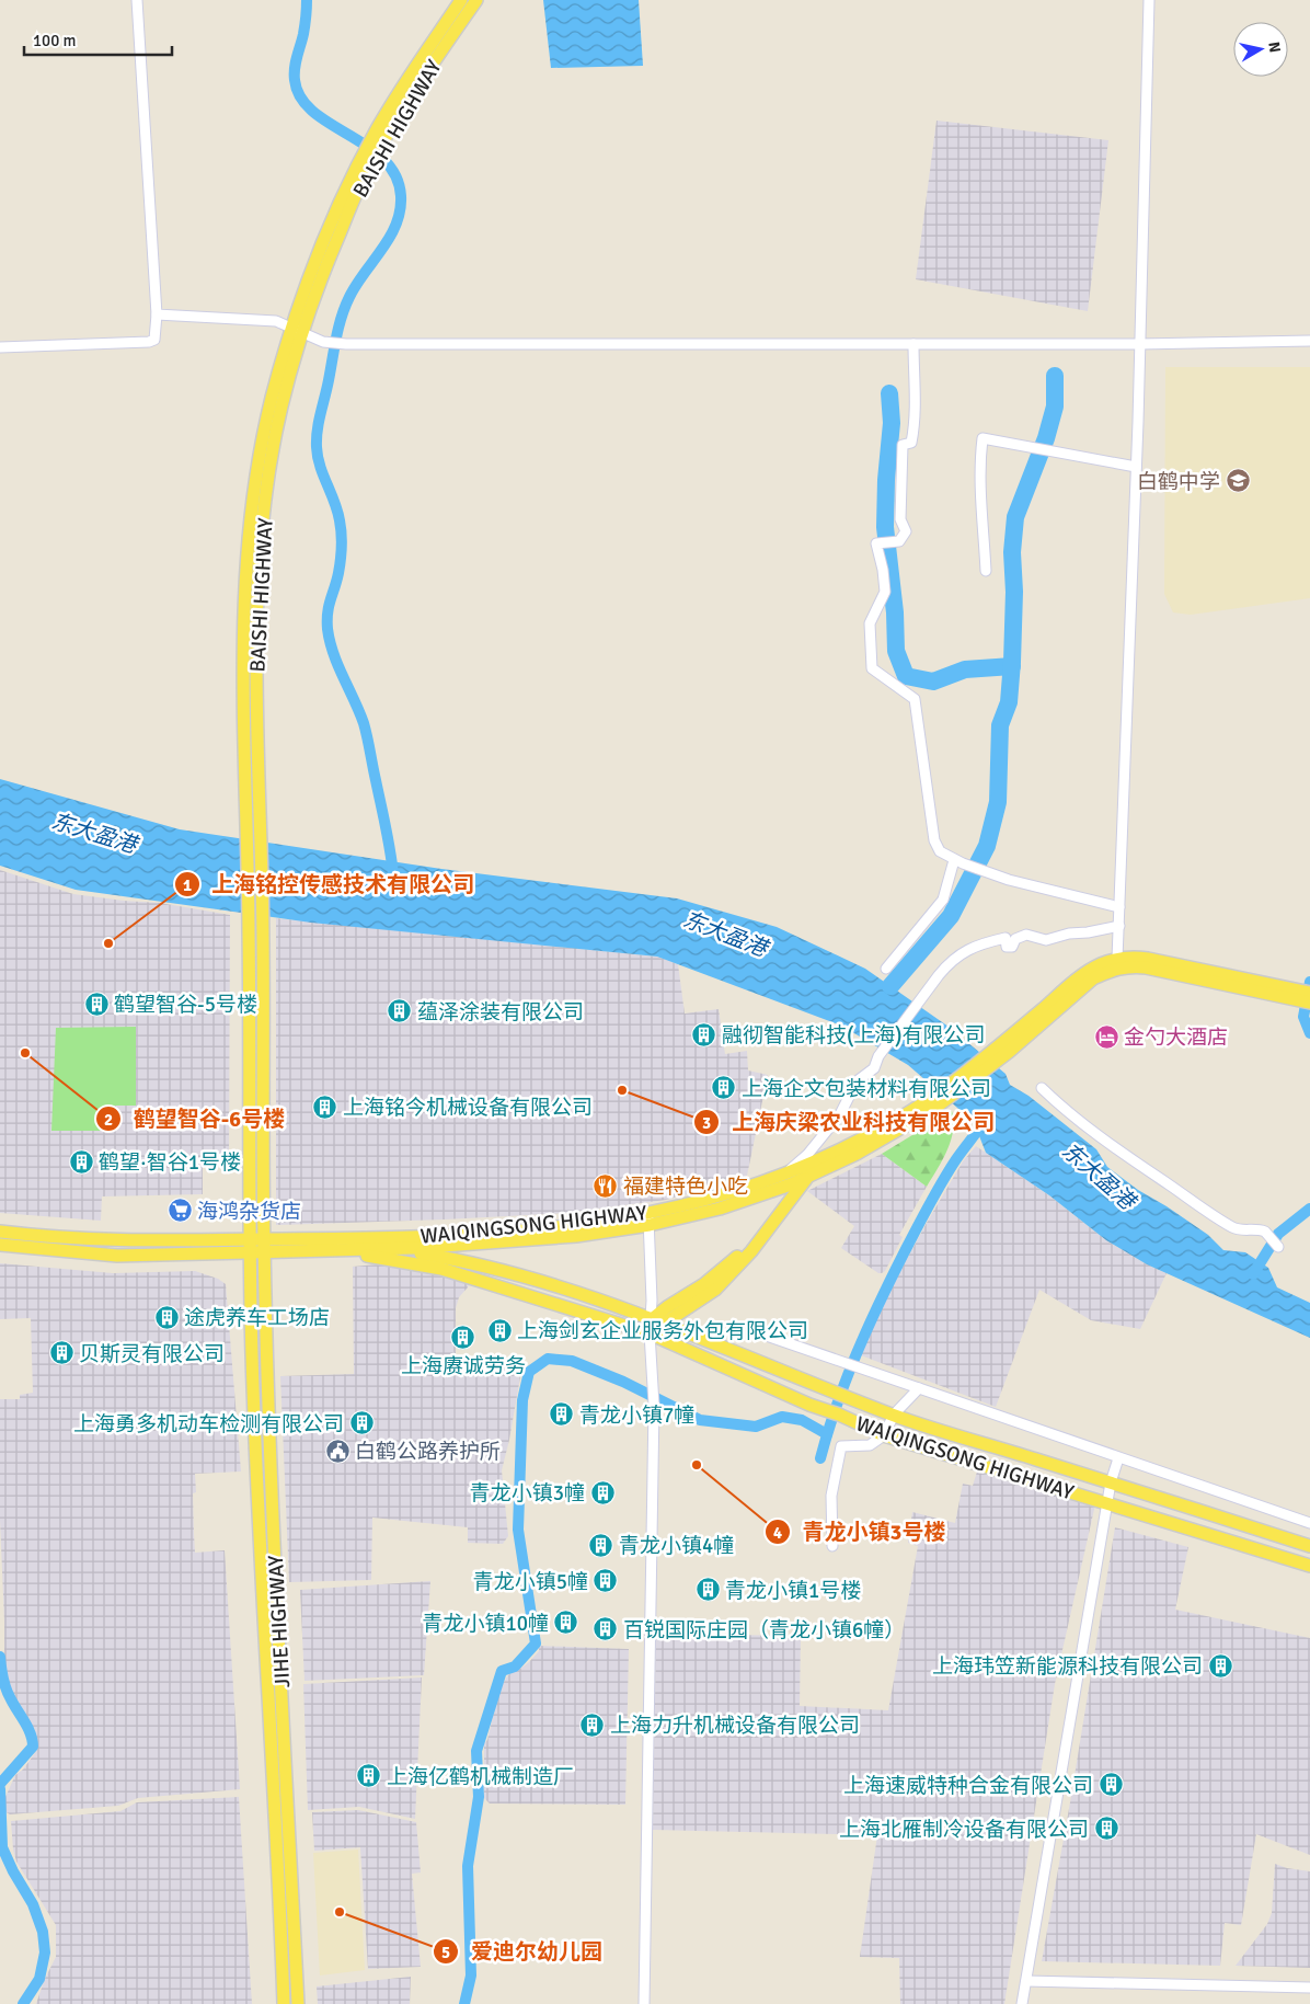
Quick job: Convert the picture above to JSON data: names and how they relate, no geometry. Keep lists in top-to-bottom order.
{
  "streets": {
    "main road": ["BAISHI HIGHWAY", "WAIQINGSONG HIGHWAY", "JIHE HIGHWAY"]
  },
  "crossings": [
    ["BAISHI HIGHWAY", "WAIQINGSONG HIGHWAY"],
    ["BAISHI HIGHWAY", "JIHE HIGHWAY"],
    ["WAIQINGSONG HIGHWAY", "JIHE HIGHWAY"]
  ],
  "water": ["东大盈港"],
  "places": {
    "school or university": ["白鹤中学"],
    "other": [
      "上海铭控传感技术有限公司",
      "鹤望智谷-6号楼",
      "上海庆梁农业科技有限公司",
      "青龙小镇3号楼",
      "爱迪尔幼儿园"
    ],
    "building": [
      "鹤望智谷-5号楼",
      "蕴泽涂装有限公司",
      "融彻智能科技(上海)有限公司",
      "上海企文包装材料有限公司",
      "上海铭今机械设备有限公司",
      "鹤望·智谷1号楼",
      "途虎养车工场店",
      "上海剑玄企业服务外包有限公司",
      "上海赓诚劳务",
      "贝斯灵有限公司",
      "青龙小镇7幢",
      "上海勇多机动车检测有限公司",
      "青龙小镇3幢",
      "青龙小镇4幢",
      "青龙小镇5幢",
      "青龙小镇1号楼",
      "青龙小镇10幢",
      "百锐国际庄园（青龙小镇6幢）",
      "上海玮笠新能源科技有限公司",
      "上海力升机械设备有限公司",
      "上海亿鹤机械制造厂",
      "上海速威特种合金有限公司",
      "上海北雁制冷设备有限公司"
    ],
    "hotel": ["金勺大酒店"],
    "restaurant": ["福建特色小吃"],
    "supermarket": ["海鸿杂货店"],
    "public building": ["白鹤公路养护所"]
  },
  "scale_bar": "100 m",
  "north": "right"
}
